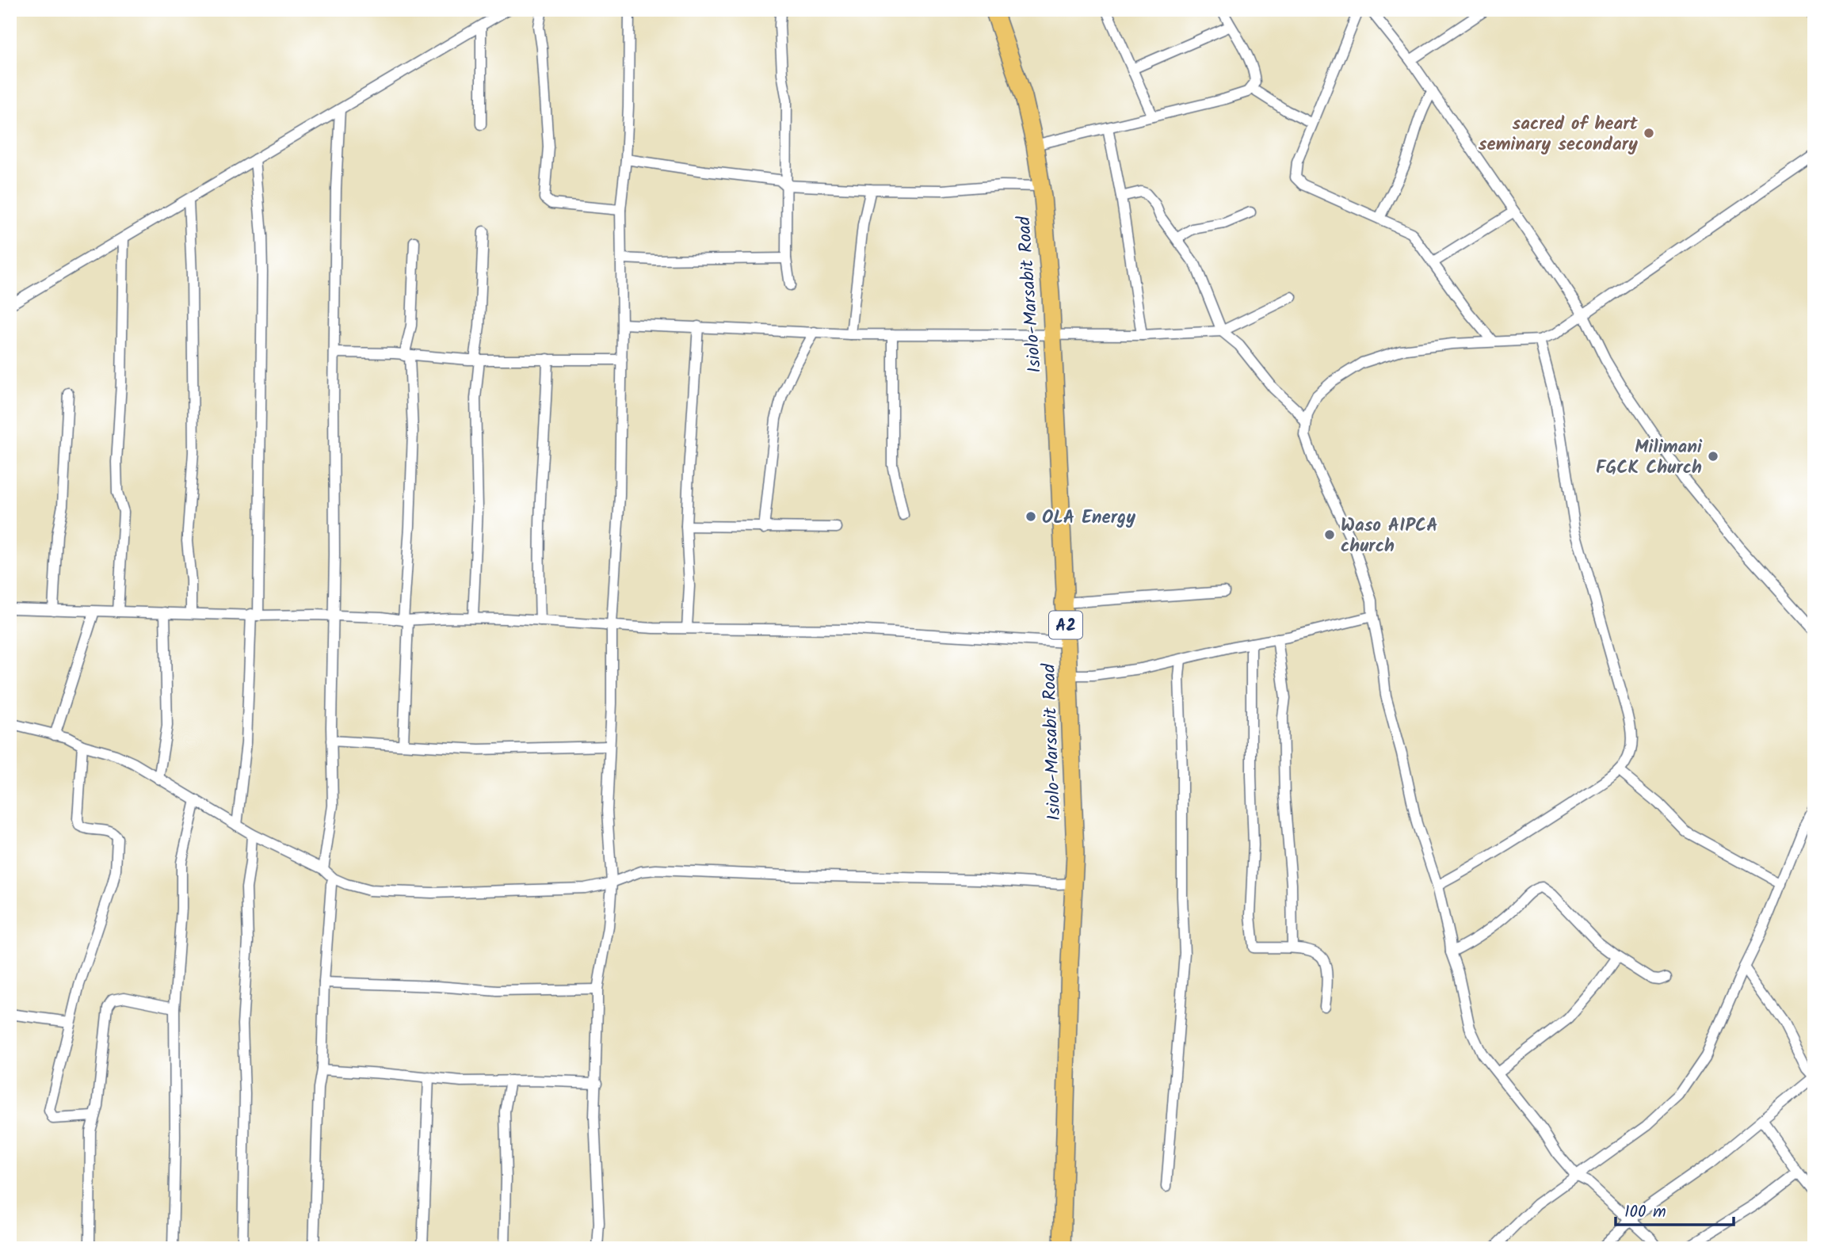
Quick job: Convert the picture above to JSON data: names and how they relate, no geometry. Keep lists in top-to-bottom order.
{
  "streets": {
    "highway": ["Isiolo-Marsabit Road", "A2"]
  },
  "places": [
    "sacred of heart seminary secondary",
    "Milimani FGCK Church",
    "OLA Energy",
    "Waso AIPCA church"
  ],
  "scale_bar": "100 m"
}
